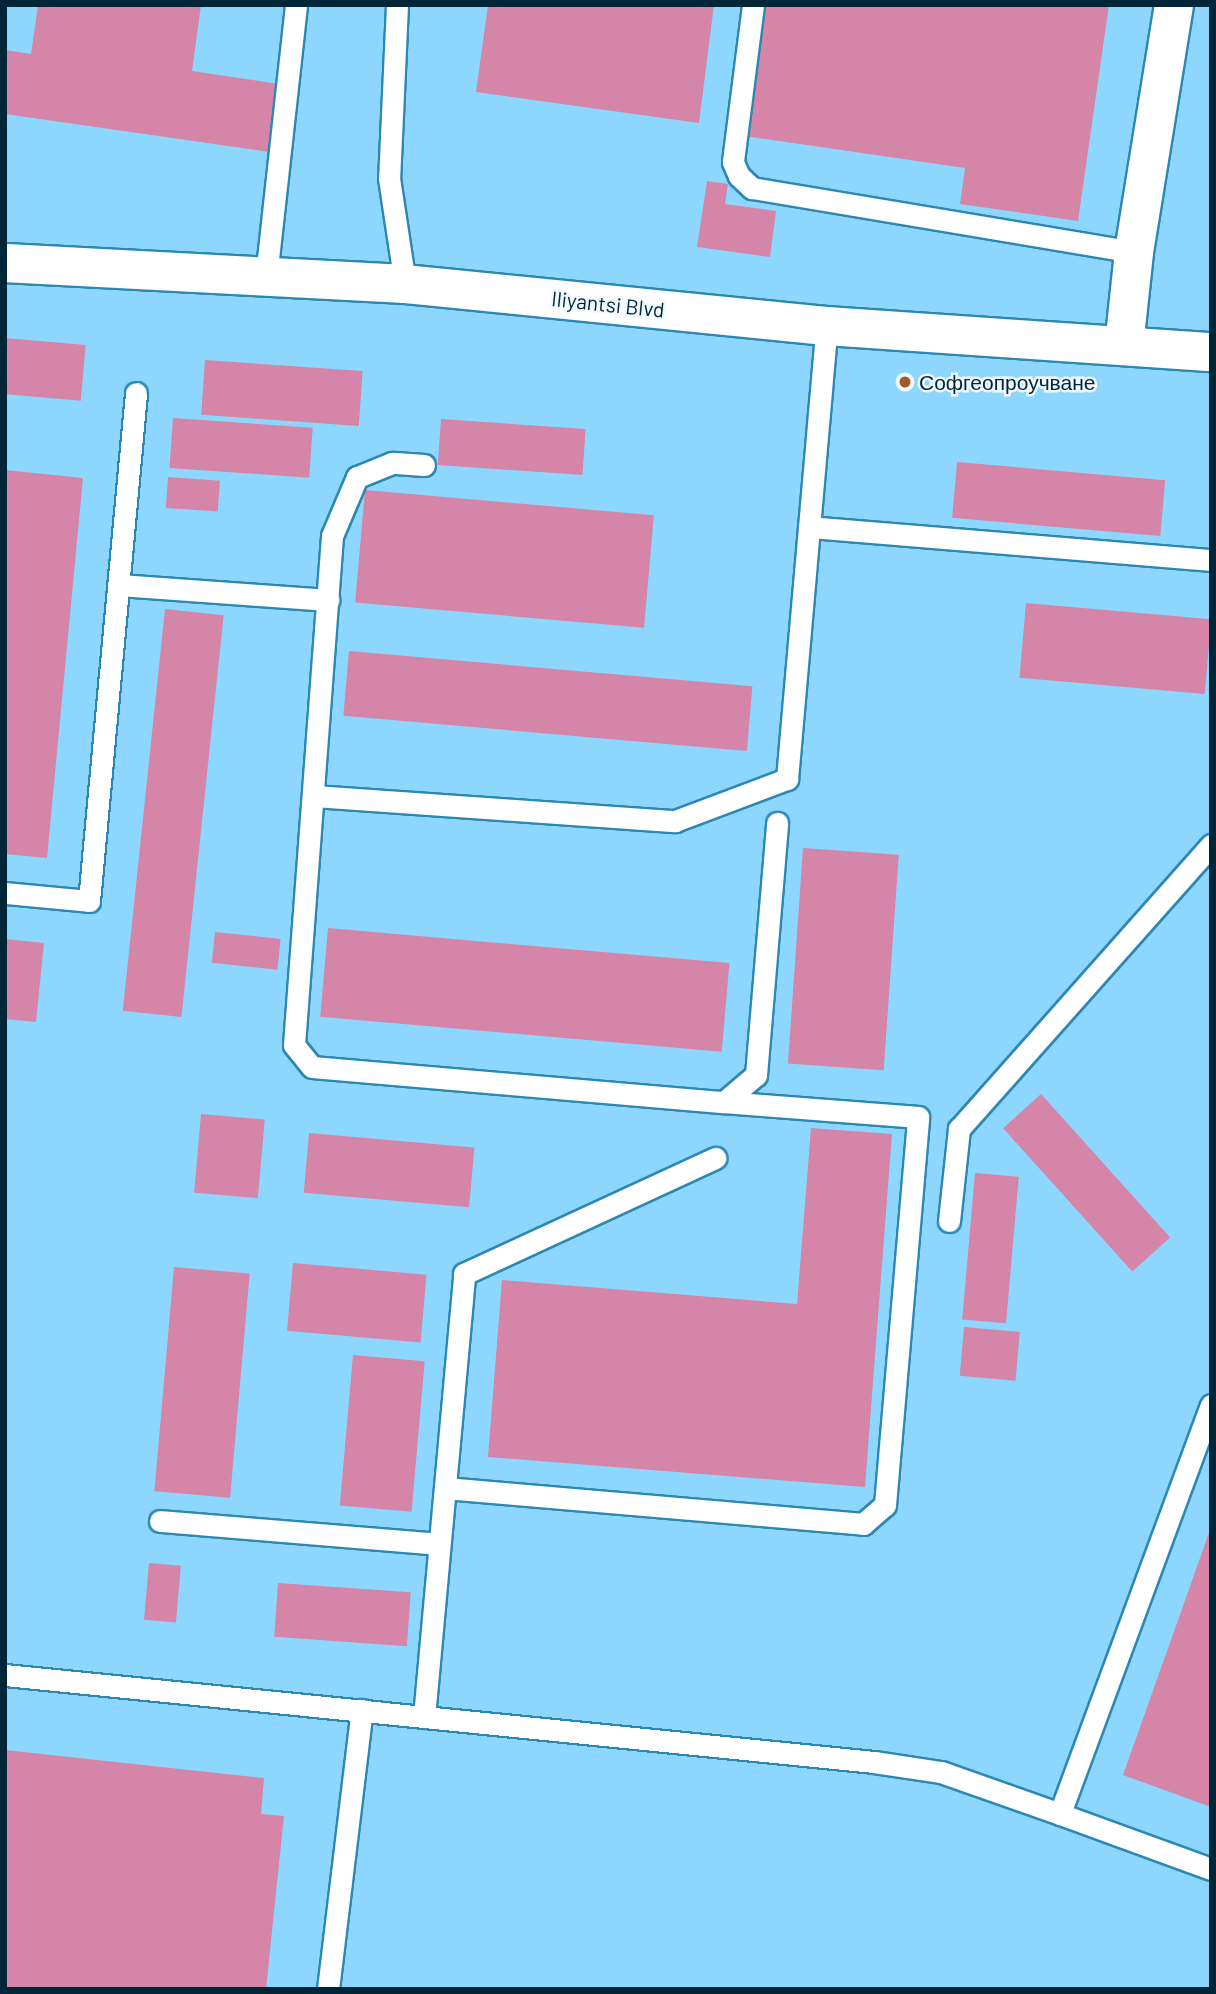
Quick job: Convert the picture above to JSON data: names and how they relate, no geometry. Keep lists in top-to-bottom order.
{
  "streets": {
    "street": ["Iliyantsi Blvd"]
  },
  "places": ["Софгеопроучване"]
}
